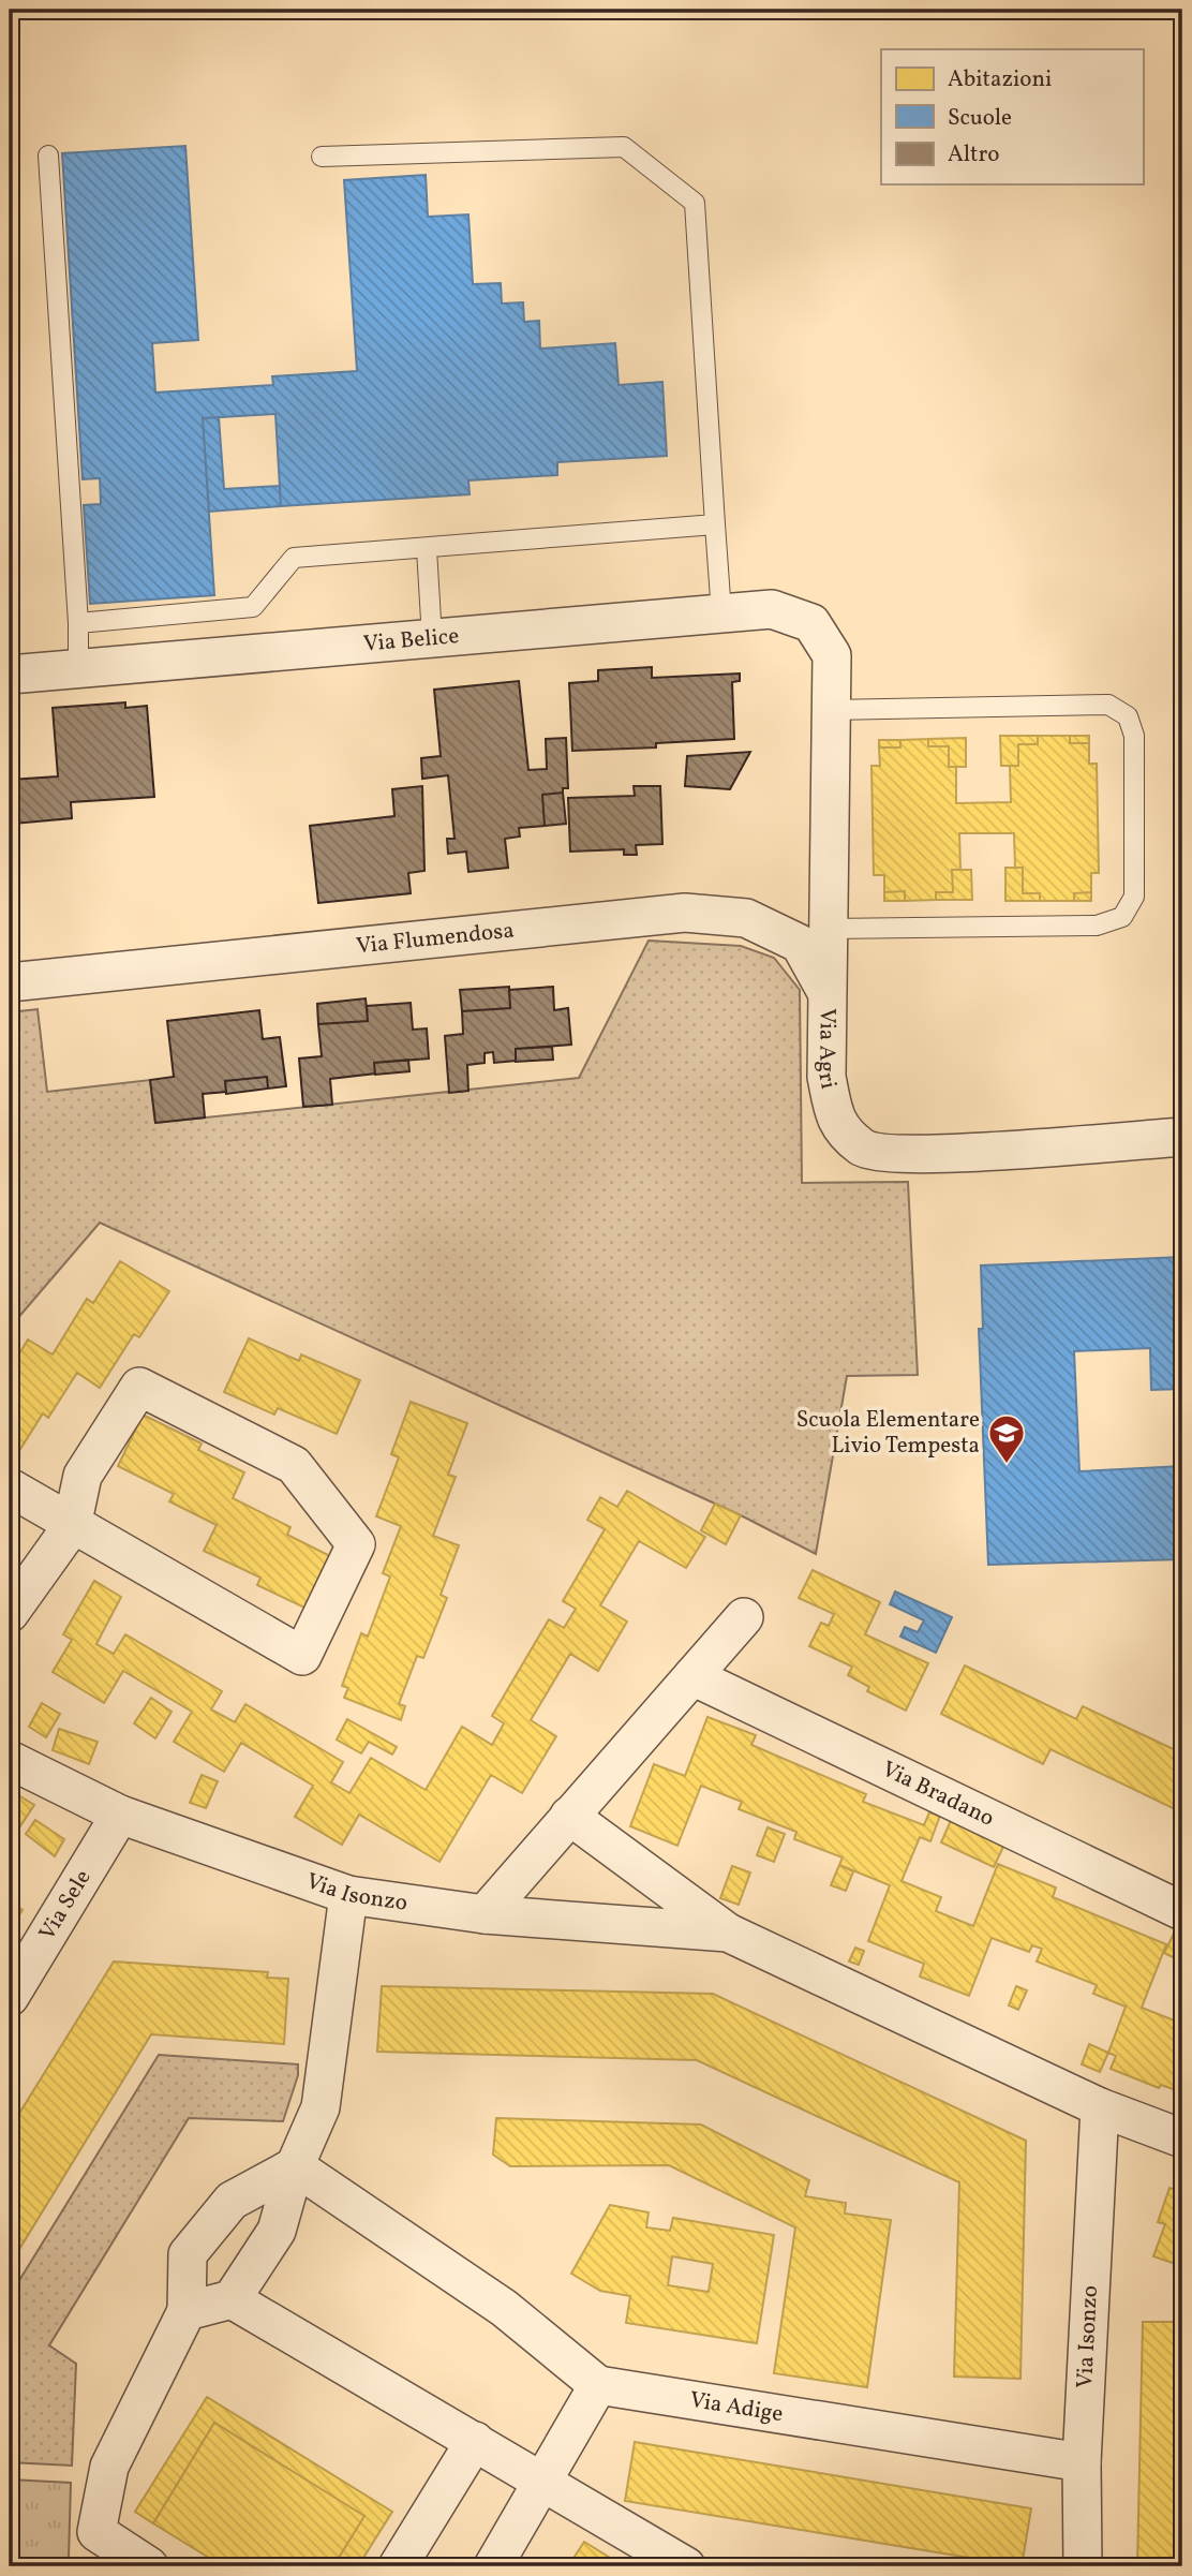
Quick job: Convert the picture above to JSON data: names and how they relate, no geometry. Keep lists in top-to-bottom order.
{
  "streets": {
    "street": [
      "Via Belice",
      "Via Flumendosa",
      "Via Agri",
      "Via Bradano",
      "Via Isonzo",
      "Via Sele",
      "Via Adige"
    ]
  },
  "crossings": [
    ["Via Belice", "Via Agri"],
    ["Via Flumendosa", "Via Agri"],
    ["Via Isonzo", "Via Sele"],
    ["Via Isonzo", "Via Adige"]
  ],
  "places": {
    "school or university": ["Scuola Elementare Livio Tempesta"]
  },
  "legend": ["Abitazioni", "Scuole", "Altro"]
}
